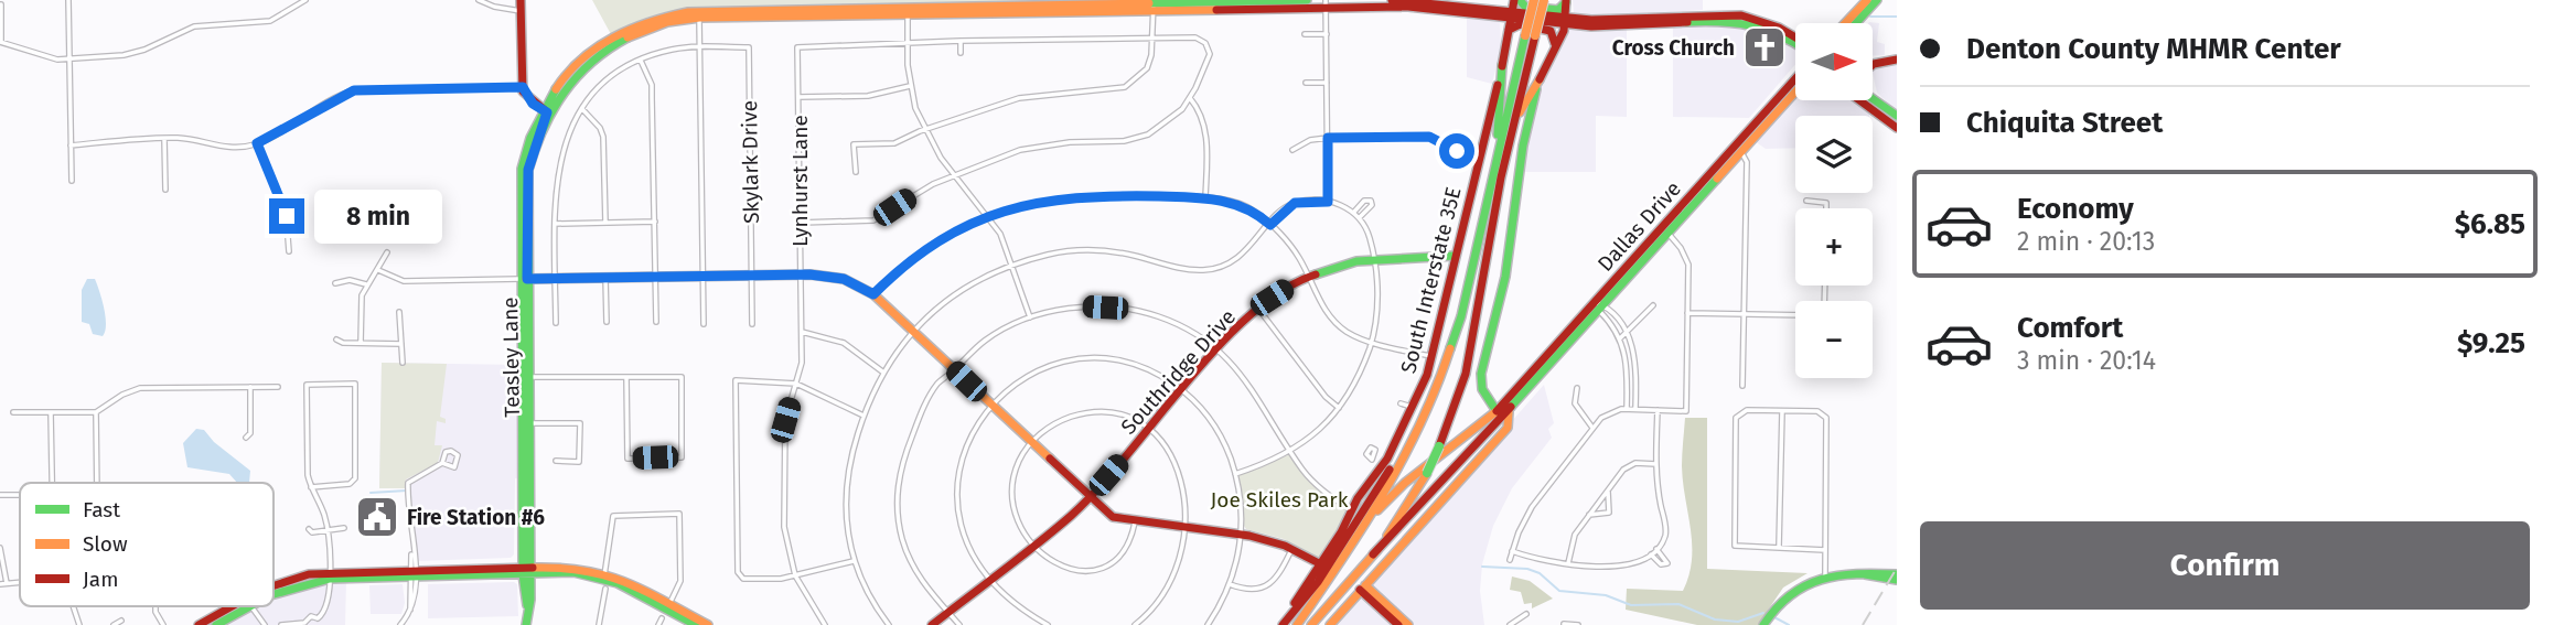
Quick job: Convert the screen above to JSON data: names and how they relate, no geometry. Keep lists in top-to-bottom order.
{
  "streets": {
    "main road": [
      "Dallas Drive",
      "South Interstate 35E",
      "Teasley Lane",
      "Southridge Drive"
    ],
    "street": ["Skylark Drive", "Lynhurst Lane"]
  },
  "crossings": [
    ["South Interstate 35E", "Teasley Lane"],
    ["South Interstate 35E", "Southridge Drive"]
  ],
  "parks": ["Joe Skiles Park"],
  "places": {
    "church": ["Cross Church"],
    "public building": ["Fire Station #6"]
  },
  "legend": ["Fast", "Slow", "Jam"],
  "north": "right",
  "page": {
    "banner": ["Denton County MHMR Center", "Chiquita Street"],
    "map_buttons": ["+", "−"],
    "list": [
      {
        "name": "Economy",
        "note": "2 min · 20:13",
        "value": "$6.85"
      },
      {
        "name": "Comfort",
        "note": "3 min · 20:14",
        "value": "$9.25"
      }
    ],
    "bubble": "8 min",
    "buttons": "Confirm"
  }
}
